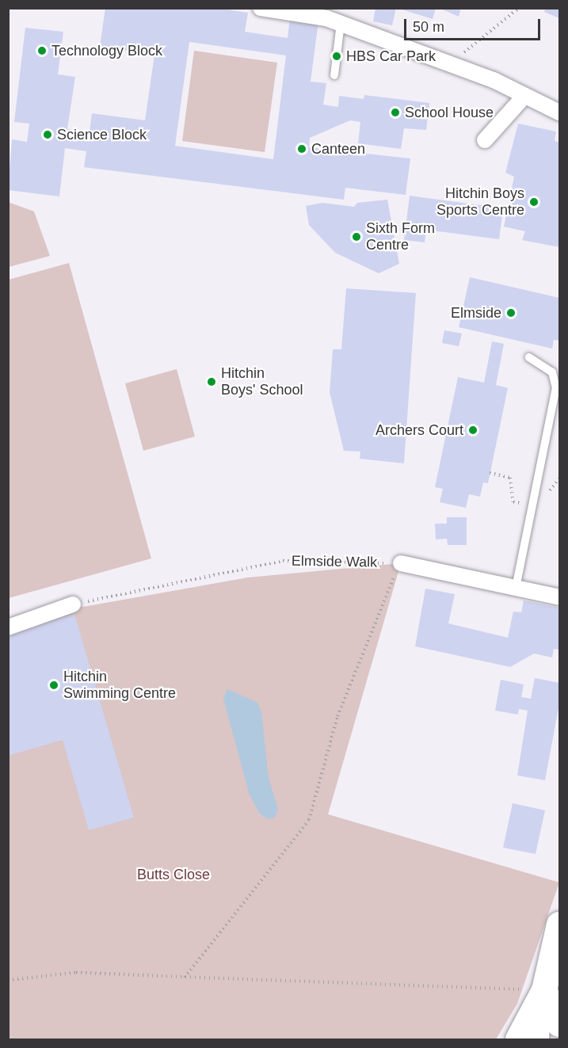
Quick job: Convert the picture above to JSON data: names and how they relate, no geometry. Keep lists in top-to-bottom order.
{
  "streets": {
    "path": ["Elmside Walk"]
  },
  "parks": ["Butts Close"],
  "places": [
    "Technology Block",
    "HBS Car Park",
    "School House",
    "Science Block",
    "Canteen",
    "Hitchin Boys Sports Centre",
    "Sixth Form Centre",
    "Elmside",
    "Hitchin Boys' School",
    "Archers Court",
    "Hitchin Swimming Centre"
  ],
  "scale_bar": "50 m"
}
